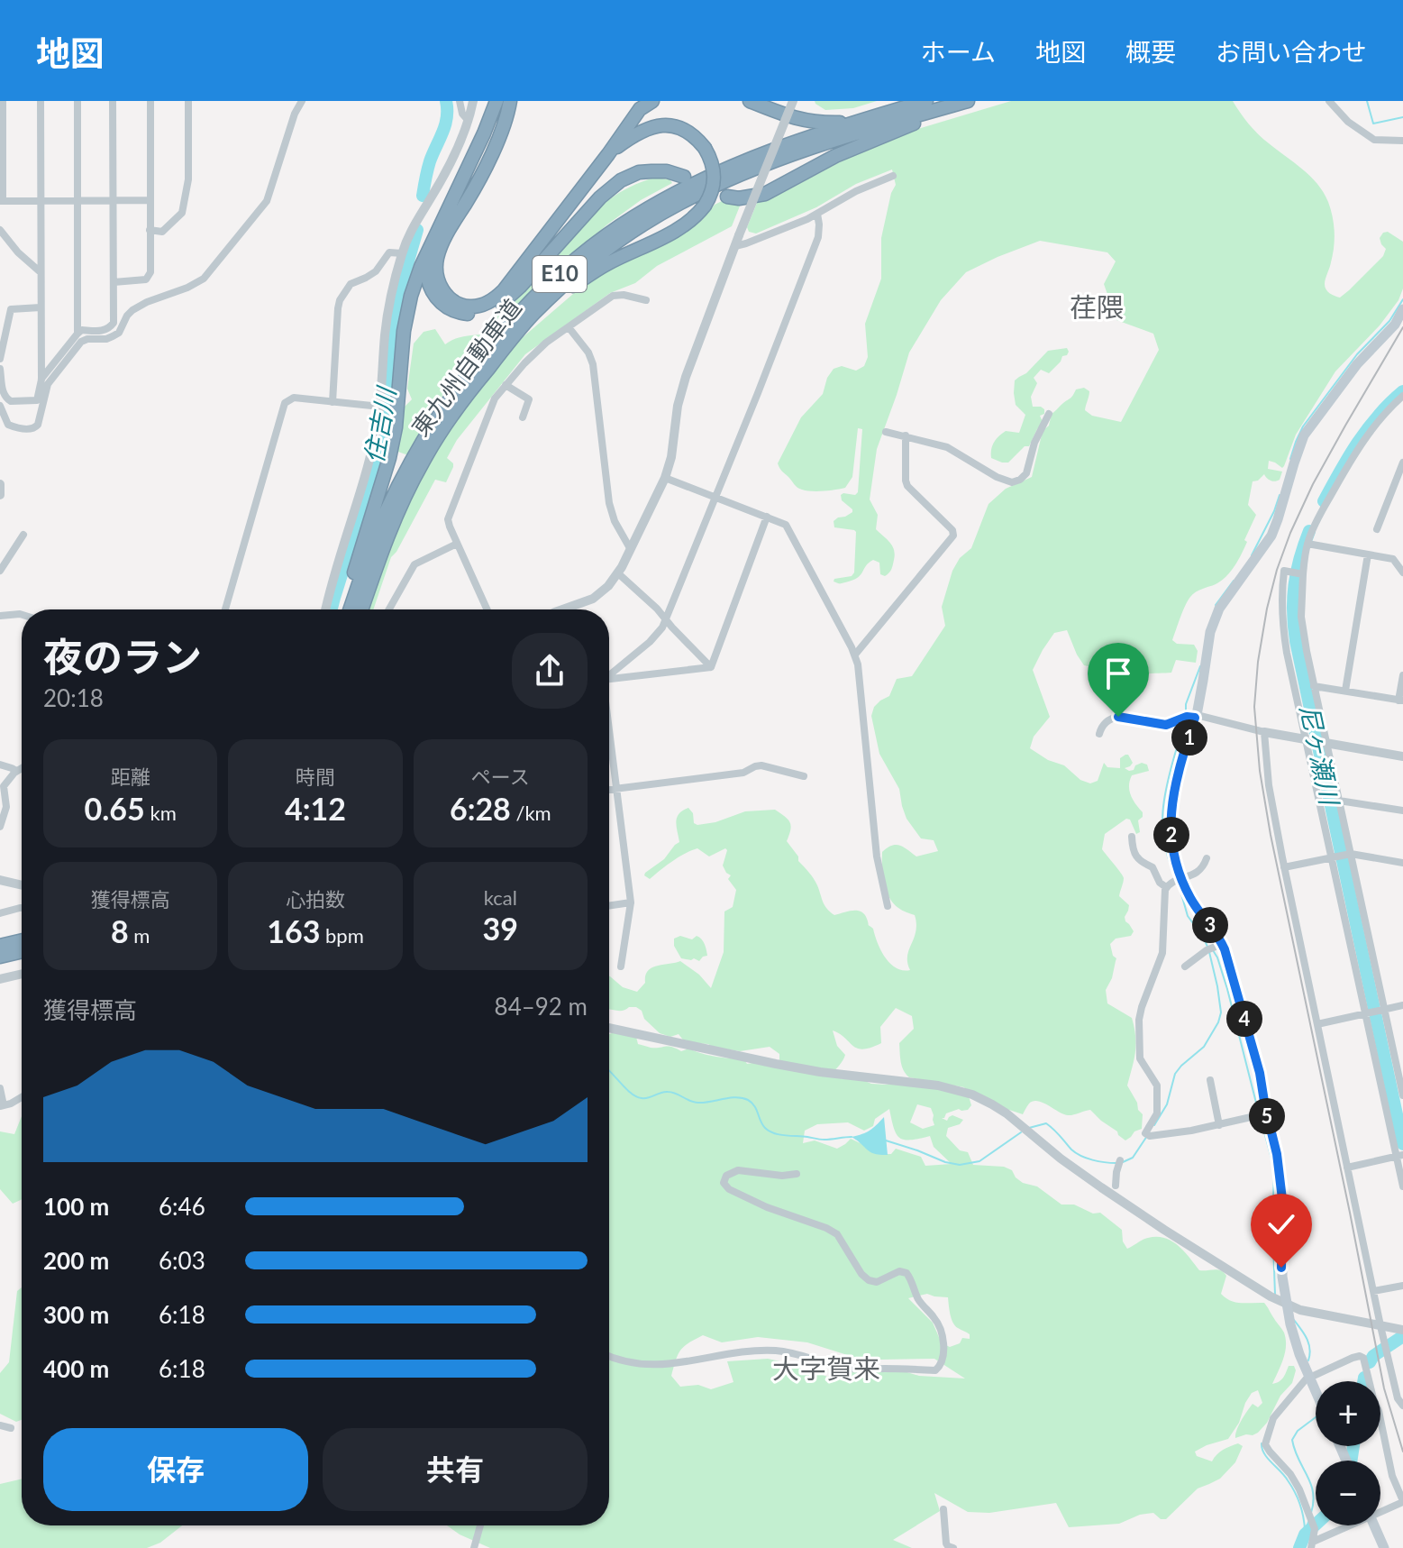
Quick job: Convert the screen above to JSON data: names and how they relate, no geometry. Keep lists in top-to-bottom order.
{
  "streets": {
    "highway": ["E10", "東九州自動車道"]
  },
  "districts": ["荏隈", "大字賀来"],
  "water": ["住吉川", "尼ヶ瀬川"],
  "page": {
    "header": "地図",
    "nav": [
      "ホーム",
      "地図",
      "概要",
      "お問い合わせ"
    ],
    "heading": ["夜のラン", "20:18"],
    "pins": [
      "1",
      "2",
      "3",
      "4",
      "5"
    ],
    "stats": [
      ["距離", "0.65 km"],
      ["時間", "4:12"],
      ["ペース", "6:28 /km"],
      ["獲得標高", "8 m"],
      ["心拍数", "163 bpm"],
      ["kcal", "39"]
    ],
    "chart": ["獲得標高", "84–92 m"],
    "list": [
      {
        "name": "100 m",
        "note": "6:46"
      },
      {
        "name": "200 m",
        "note": "6:03"
      },
      {
        "name": "300 m",
        "note": "6:18"
      },
      {
        "name": "400 m",
        "note": "6:18"
      }
    ],
    "map_buttons": ["+", "−"],
    "buttons": ["保存", "共有"]
  }
}
